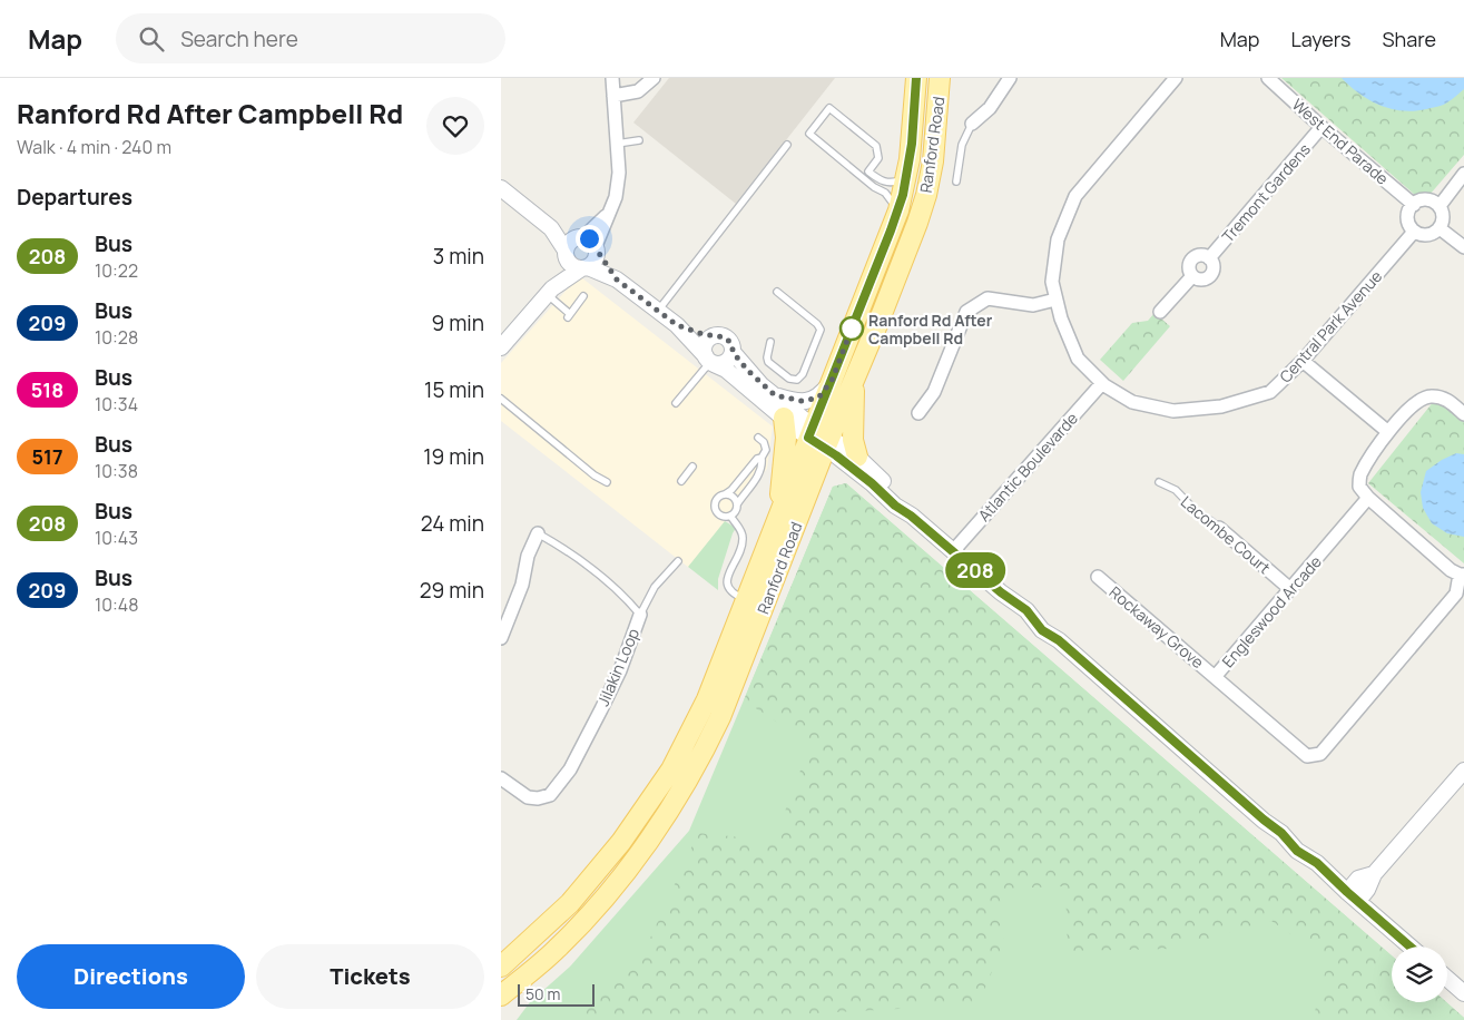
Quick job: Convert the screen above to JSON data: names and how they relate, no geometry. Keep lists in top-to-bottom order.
{
  "streets": {
    "main road": ["Ranford Road"],
    "street": [
      "West End Parade",
      "Tremont Gardens",
      "Central Park Avenue",
      "Atlantic Boulevarde",
      "Lacombe Court",
      "Engleswood Arcade",
      "Rockaway Grove",
      "Jilakin Loop"
    ]
  },
  "crossings": [
    ["West End Parade", "Tremont Gardens"],
    ["West End Parade", "Central Park Avenue"],
    ["Central Park Avenue", "Atlantic Boulevarde"],
    ["Lacombe Court", "Engleswood Arcade"],
    ["Engleswood Arcade", "Rockaway Grove"]
  ],
  "places": ["Ranford Rd After Campbell Rd"],
  "lines": ["bus line 208"],
  "scale_bar": "50 m",
  "page": {
    "header": "Map",
    "search": "Search here",
    "nav": ["Map", "Layers", "Share"],
    "heading": [
      ["Ranford Rd After Campbell Rd", "Walk · 4 min · 240 m"],
      "Departures"
    ],
    "on_map": "208",
    "list": [
      {
        "mark": "208",
        "name": "Bus",
        "note": "10:22",
        "value": "3 min"
      },
      {
        "mark": "209",
        "name": "Bus",
        "note": "10:28",
        "value": "9 min"
      },
      {
        "mark": "518",
        "name": "Bus",
        "note": "10:34",
        "value": "15 min"
      },
      {
        "mark": "517",
        "name": "Bus",
        "note": "10:38",
        "value": "19 min"
      },
      {
        "mark": "208",
        "name": "Bus",
        "note": "10:43",
        "value": "24 min"
      },
      {
        "mark": "209",
        "name": "Bus",
        "note": "10:48",
        "value": "29 min"
      }
    ],
    "buttons": ["Directions", "Tickets"],
    "scale": "50 m"
  }
}
